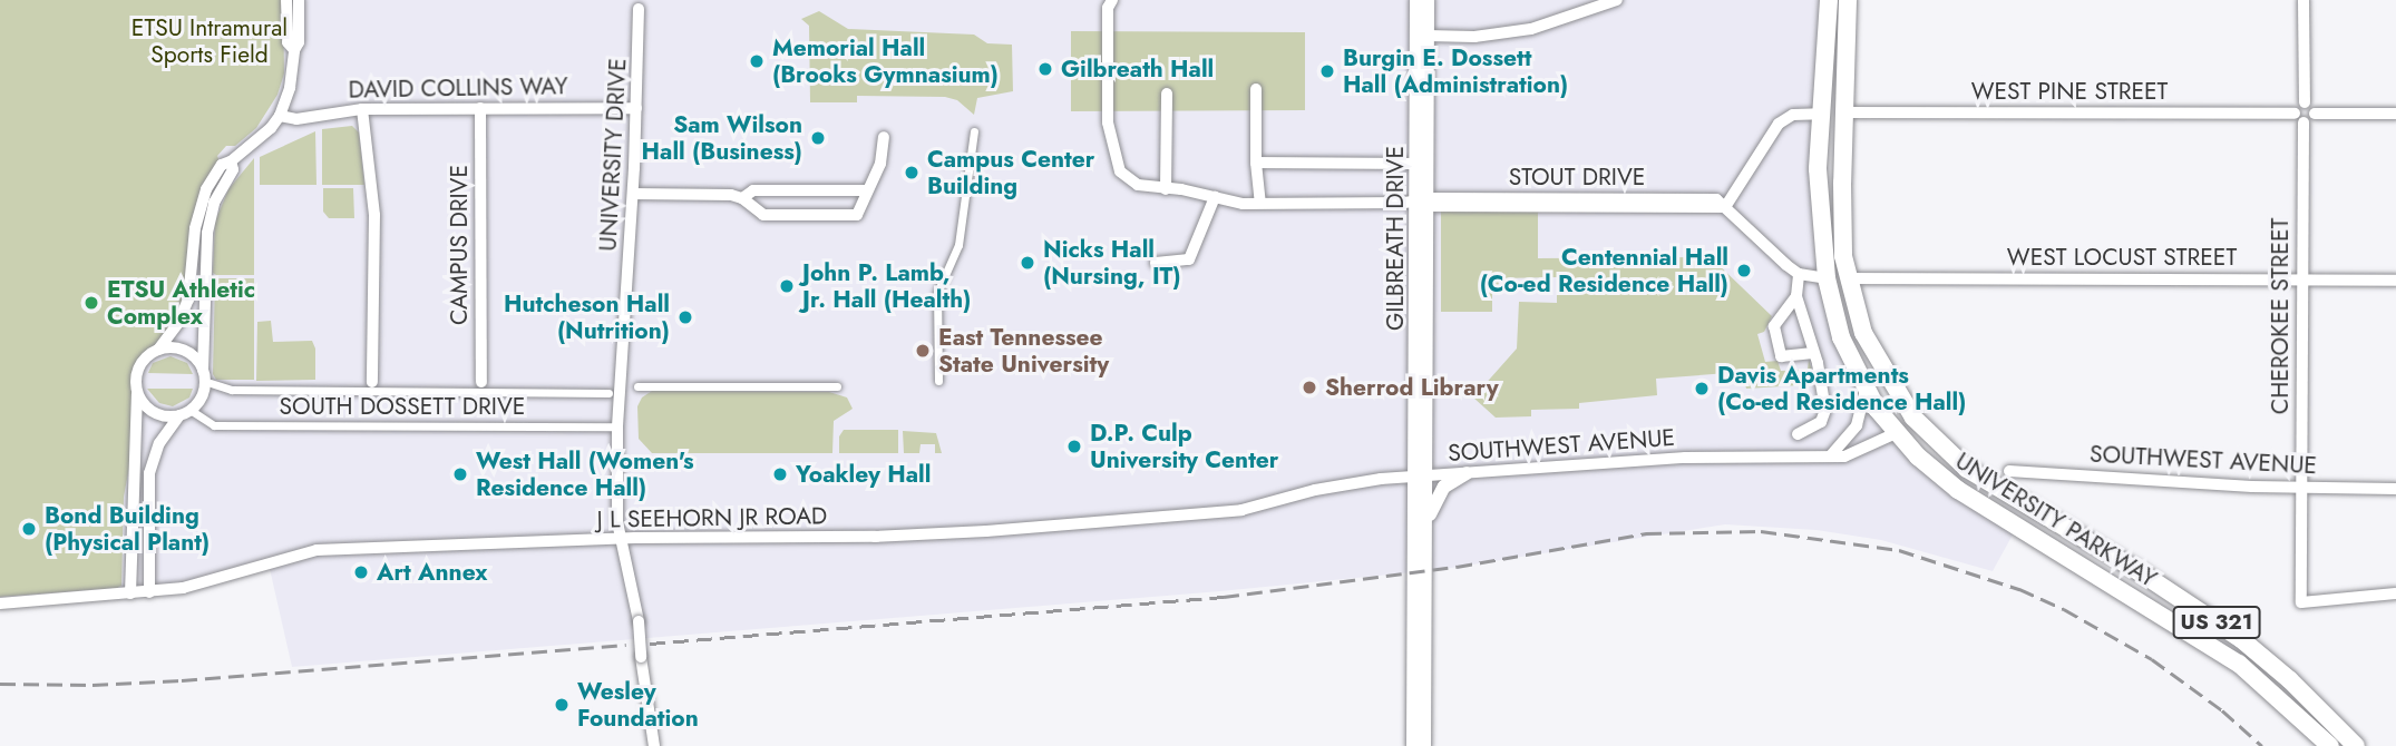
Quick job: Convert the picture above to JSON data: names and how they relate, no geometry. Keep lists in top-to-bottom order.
{
  "streets": {
    "highway": ["UNIVERSITY PARKWAY", "US 321"],
    "street": [
      "DAVID COLLINS WAY",
      "WEST PINE STREET",
      "UNIVERSITY DRIVE",
      "STOUT DRIVE",
      "GILBREATH DRIVE",
      "CAMPUS DRIVE",
      "WEST LOCUST STREET",
      "CHEROKEE STREET",
      "SOUTH DOSSETT DRIVE",
      "SOUTHWEST AVENUE",
      "J L SEEHORN JR ROAD"
    ]
  },
  "crossings": [
    ["DAVID COLLINS WAY", "UNIVERSITY DRIVE"],
    ["DAVID COLLINS WAY", "CAMPUS DRIVE"],
    ["WEST PINE STREET", "CHEROKEE STREET"],
    ["WEST PINE STREET", "UNIVERSITY PARKWAY"],
    ["UNIVERSITY DRIVE", "SOUTH DOSSETT DRIVE"],
    ["UNIVERSITY DRIVE", "J L SEEHORN JR ROAD"],
    ["STOUT DRIVE", "GILBREATH DRIVE"],
    ["GILBREATH DRIVE", "SOUTHWEST AVENUE"],
    ["GILBREATH DRIVE", "J L SEEHORN JR ROAD"],
    ["WEST LOCUST STREET", "CHEROKEE STREET"],
    ["WEST LOCUST STREET", "UNIVERSITY PARKWAY"],
    ["CHEROKEE STREET", "SOUTHWEST AVENUE"],
    ["SOUTHWEST AVENUE", "J L SEEHORN JR ROAD"],
    ["SOUTHWEST AVENUE", "UNIVERSITY PARKWAY"]
  ],
  "parks": ["ETSU Intramural Sports Field"],
  "places": [
    "Memorial Hall (Brooks Gymnasium)",
    "Gilbreath Hall",
    "Burgin E. Dossett Hall (Administration)",
    "Sam Wilson Hall (Business)",
    "Campus Center Building",
    "Nicks Hall (Nursing, IT)",
    "Centennial Hall (Co-ed Residence Hall)",
    "John P. Lamb, Jr. Hall (Health)",
    "ETSU Athletic Complex",
    "Hutcheson Hall (Nutrition)",
    "East Tennessee State University",
    "Sherrod Library",
    "Davis Apartments (Co-ed Residence Hall)",
    "D.P. Culp University Center",
    "West Hall (Women's Residence Hall)",
    "Yoakley Hall",
    "Bond Building (Physical Plant)",
    "Art Annex",
    "Wesley Foundation"
  ]
}
